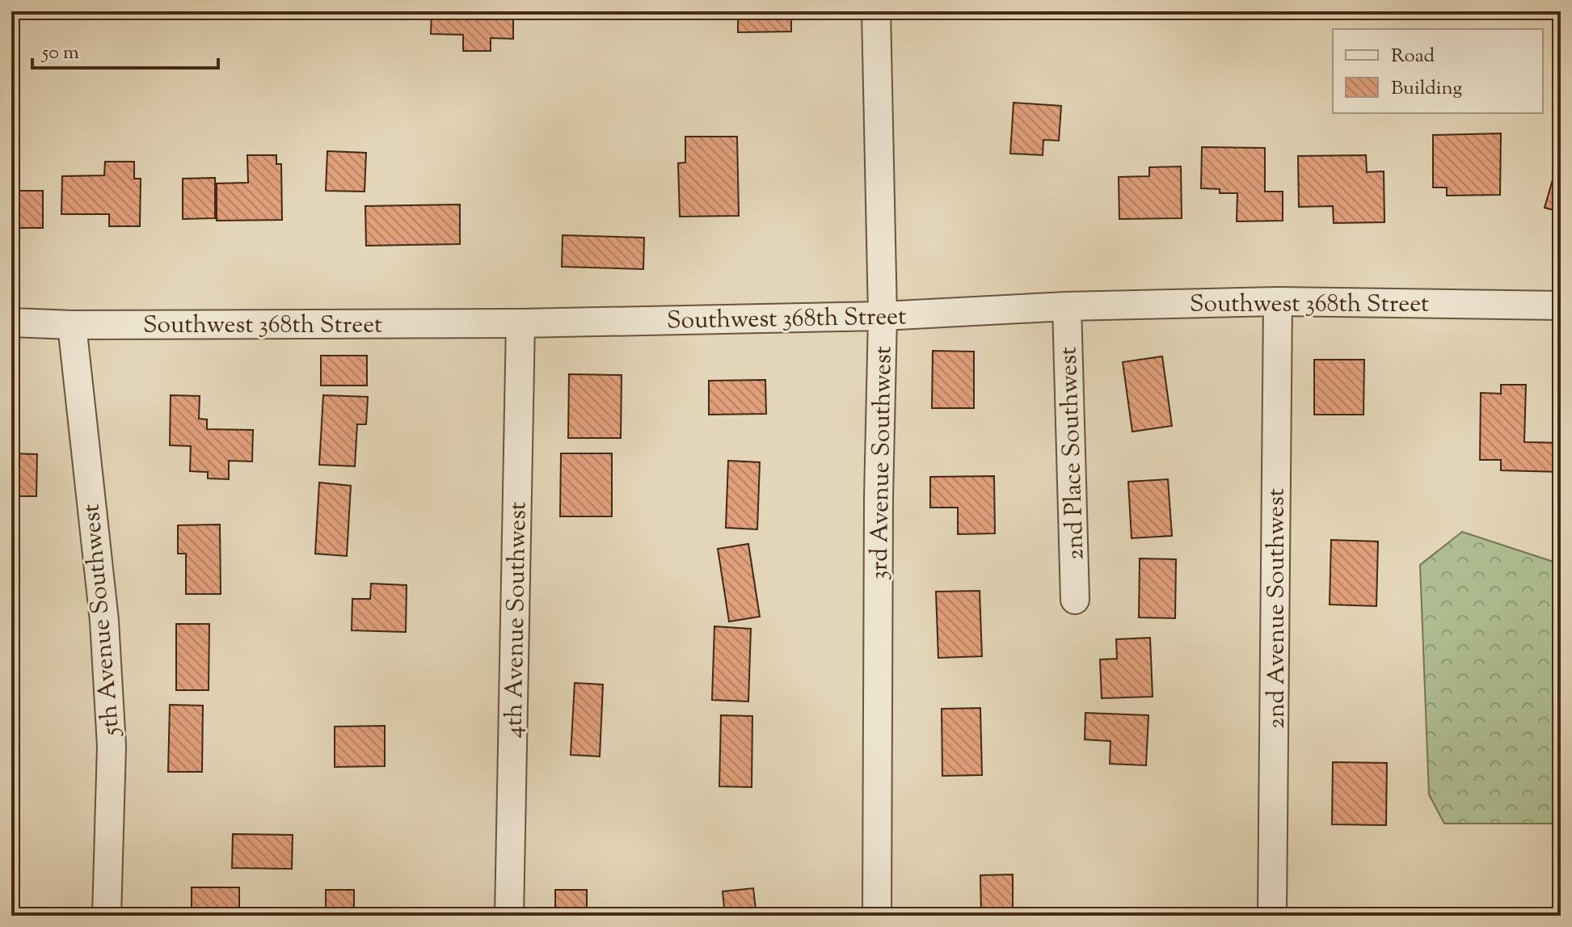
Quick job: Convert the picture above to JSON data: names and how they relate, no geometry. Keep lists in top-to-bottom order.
{
  "streets": {
    "street": [
      "Southwest 368th Street",
      "2nd Place Southwest",
      "3rd Avenue Southwest",
      "2nd Avenue Southwest",
      "5th Avenue Southwest",
      "4th Avenue Southwest"
    ]
  },
  "crossings": [
    ["Southwest 368th Street", "2nd Place Southwest"],
    ["Southwest 368th Street", "3rd Avenue Southwest"],
    ["Southwest 368th Street", "2nd Avenue Southwest"],
    ["Southwest 368th Street", "5th Avenue Southwest"],
    ["Southwest 368th Street", "4th Avenue Southwest"]
  ],
  "legend": ["Road", "Building"],
  "scale_bar": "50 m"
}
